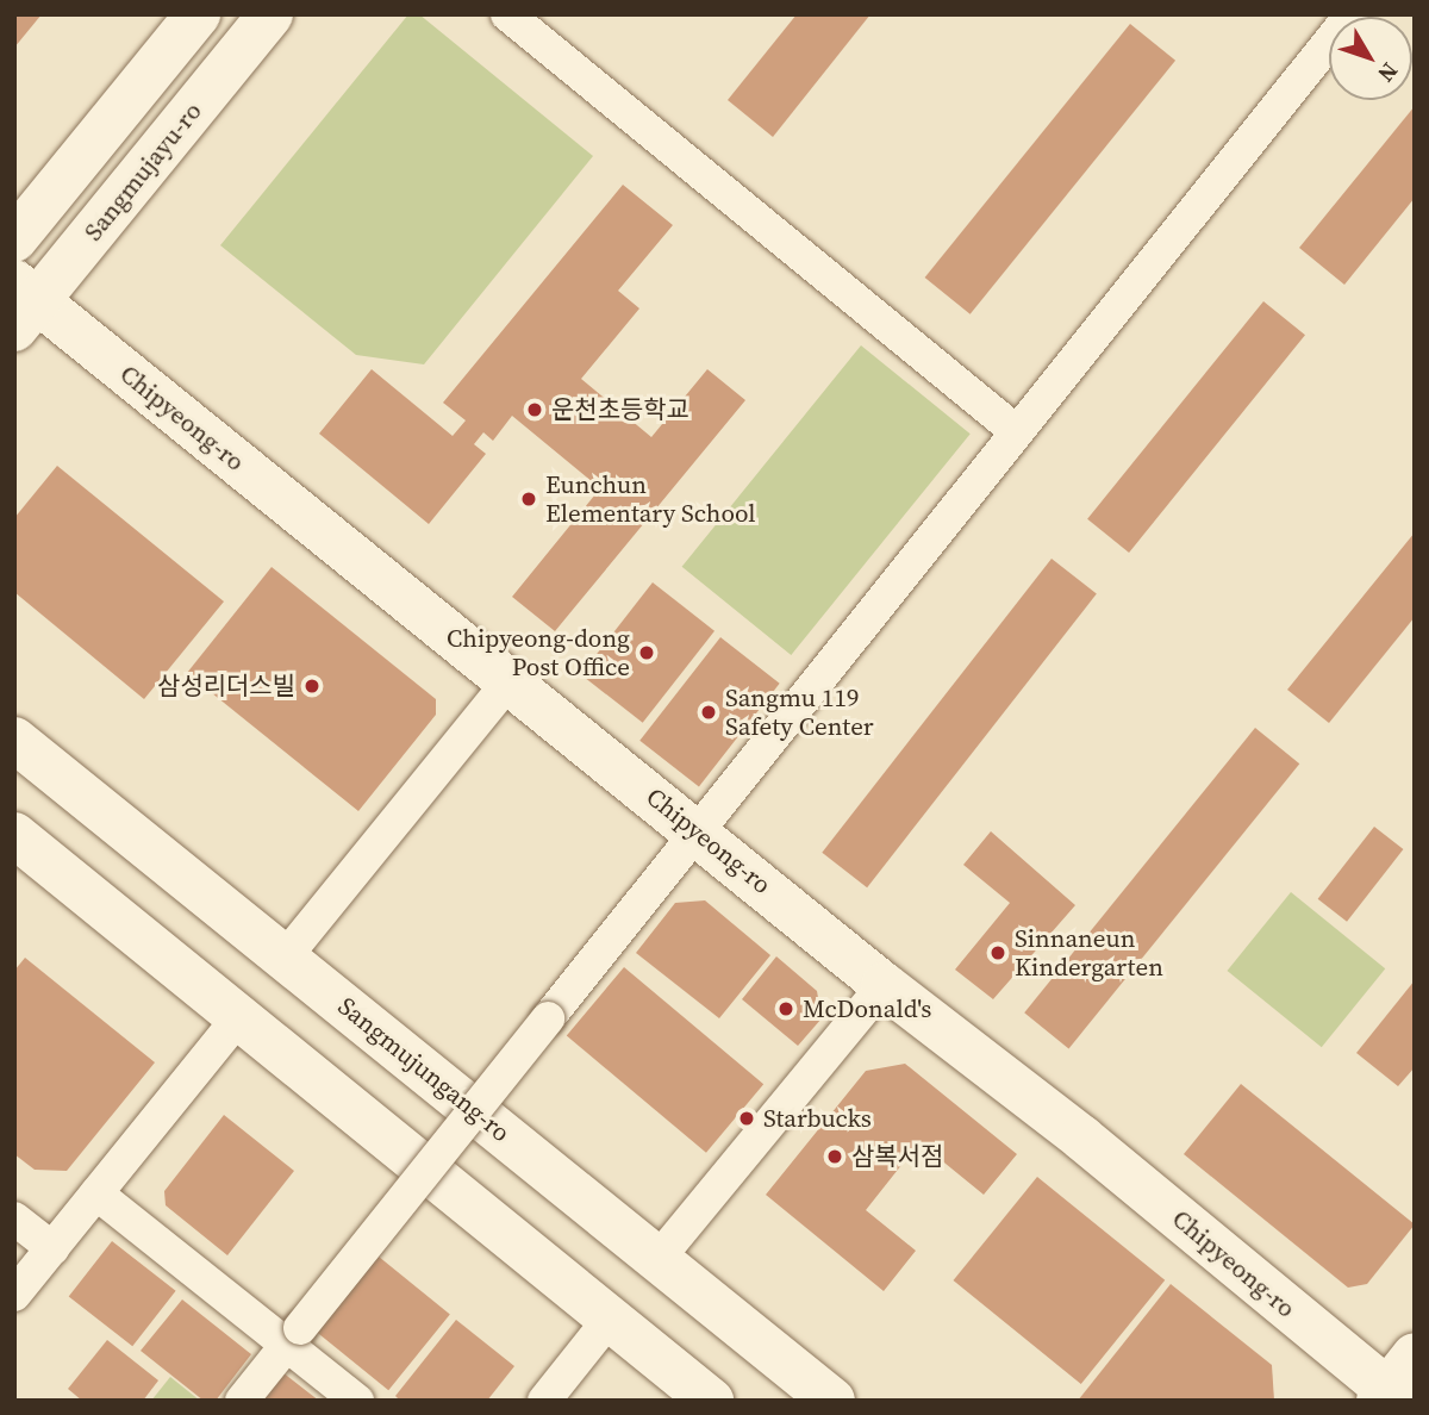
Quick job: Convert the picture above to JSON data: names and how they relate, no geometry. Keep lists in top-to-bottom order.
{
  "streets": {
    "street": ["Sangmujayu-ro", "Chipyeong-ro", "Sangmujungang-ro"]
  },
  "crossings": [
    ["Sangmujayu-ro", "Chipyeong-ro"]
  ],
  "places": [
    "운천초등학교",
    "Eunchun Elementary School",
    "Chipyeong-dong Post Office",
    "삼성리더스빌",
    "Sangmu 119 Safety Center",
    "Sinnaneun Kindergarten",
    "McDonald's",
    "Starbucks",
    "삼복서점"
  ],
  "north": "bottom right"
}
